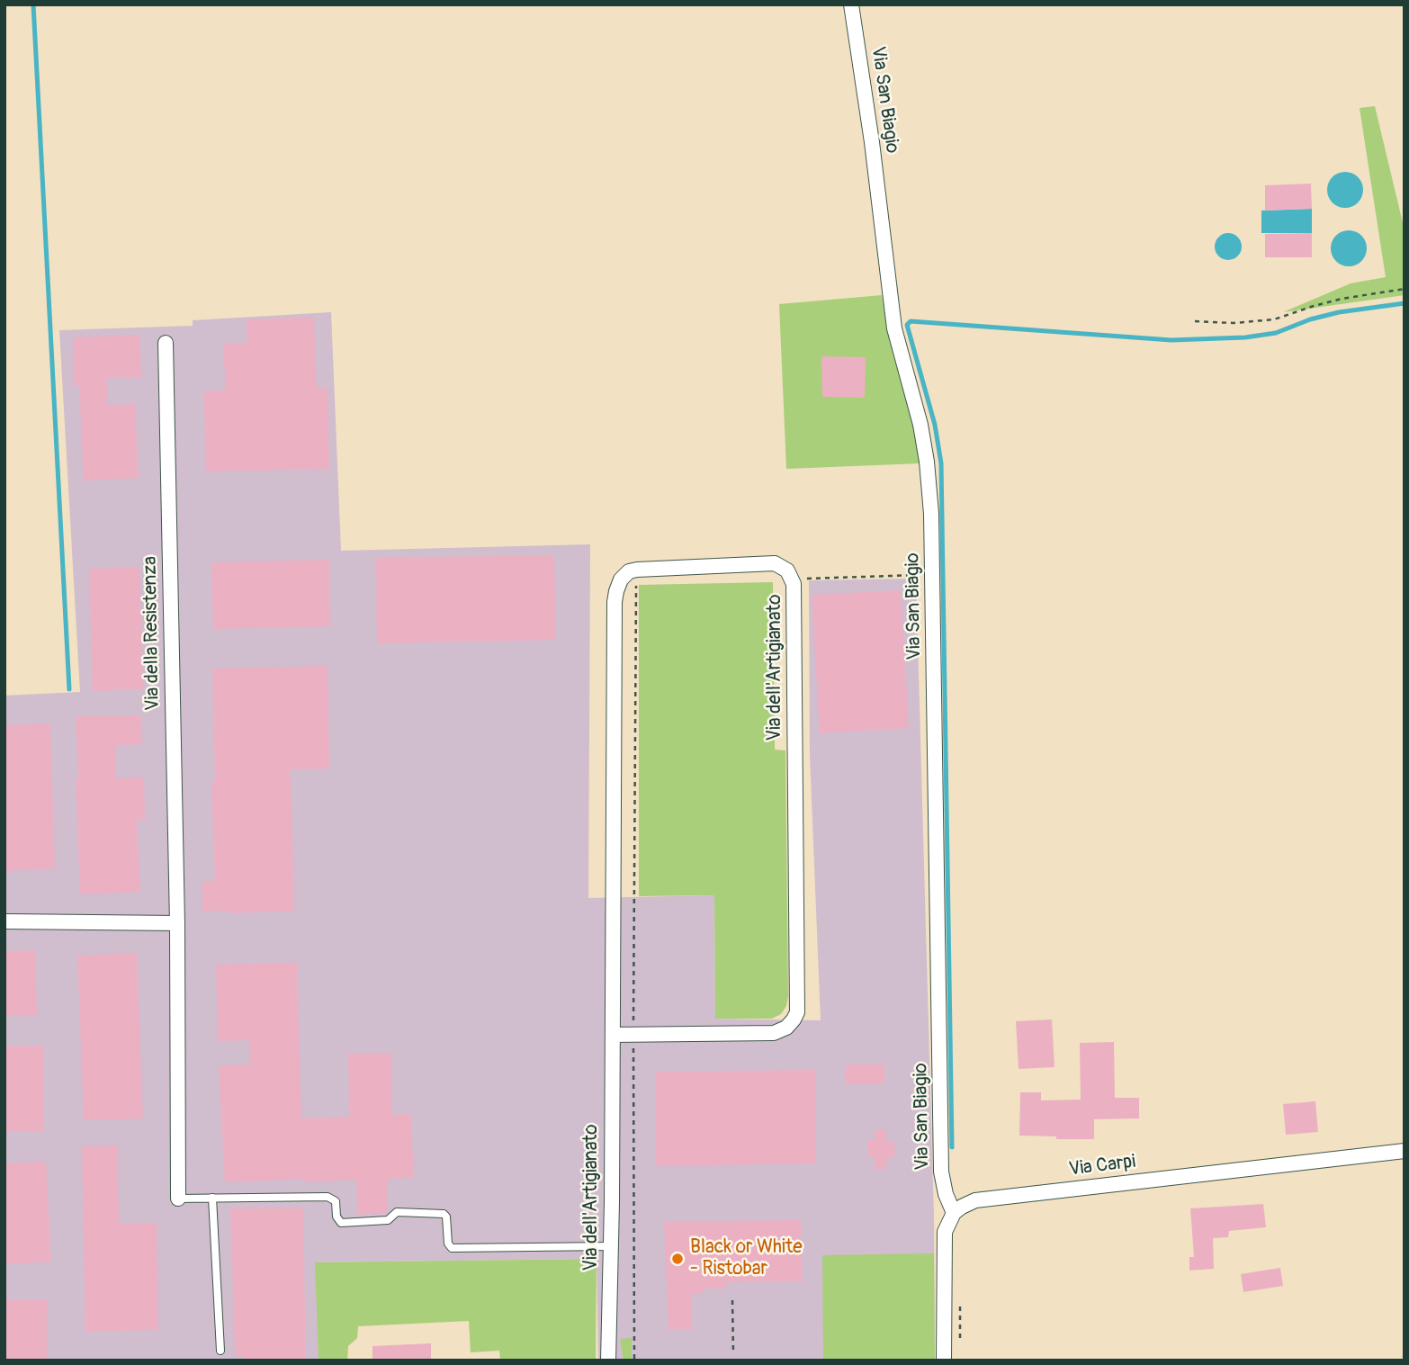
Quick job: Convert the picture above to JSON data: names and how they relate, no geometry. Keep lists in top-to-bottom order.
{
  "streets": {
    "street": [
      "Via San Biagio",
      "Via della Resistenza",
      "Via dell'Artigianato",
      "Via Carpi"
    ]
  },
  "crossings": [
    ["Via San Biagio", "Via Carpi"]
  ],
  "places": ["Black or White - Ristobar"]
}
